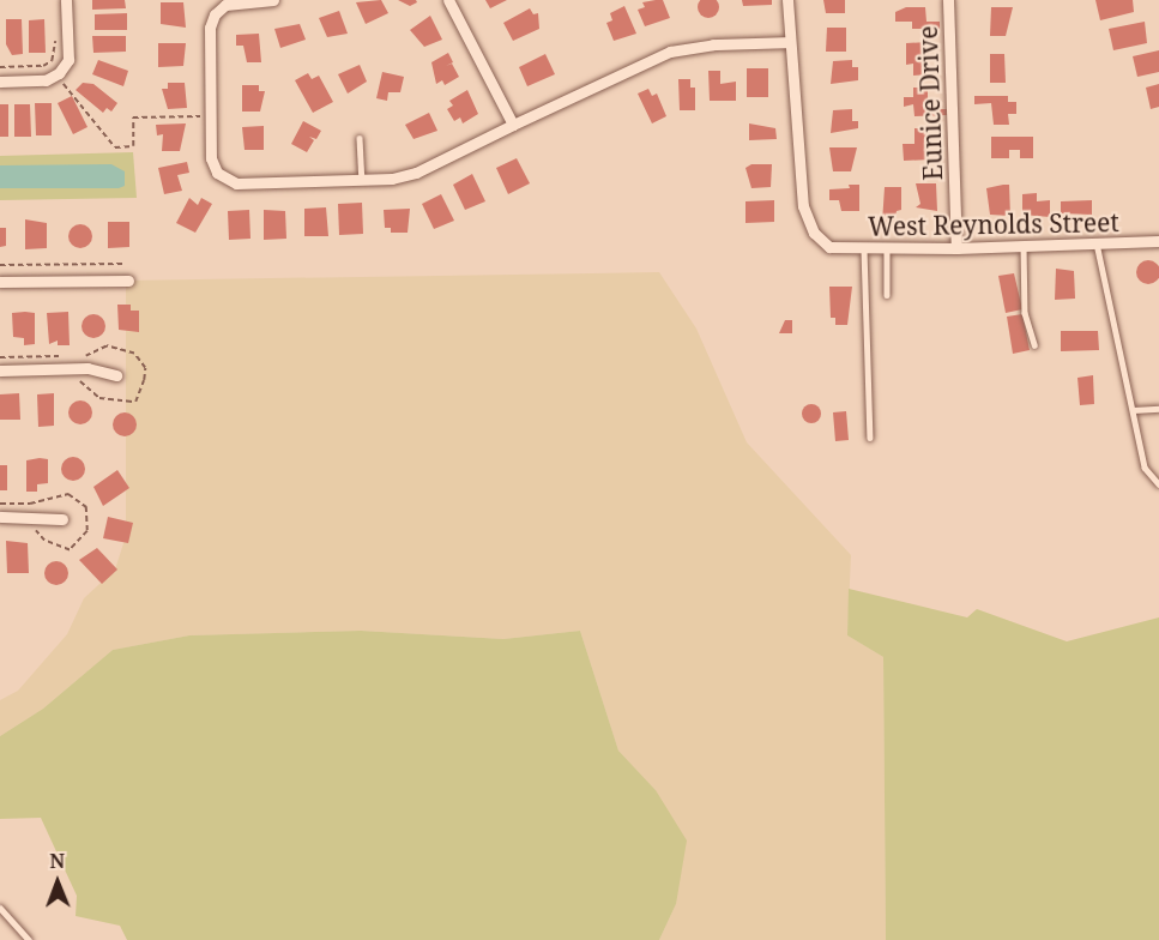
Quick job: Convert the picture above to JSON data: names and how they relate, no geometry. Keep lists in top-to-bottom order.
{
  "streets": {
    "street": ["Eunice Drive", "West Reynolds Street"]
  },
  "crossings": [
    ["Eunice Drive", "West Reynolds Street"]
  ],
  "north": "top"
}
